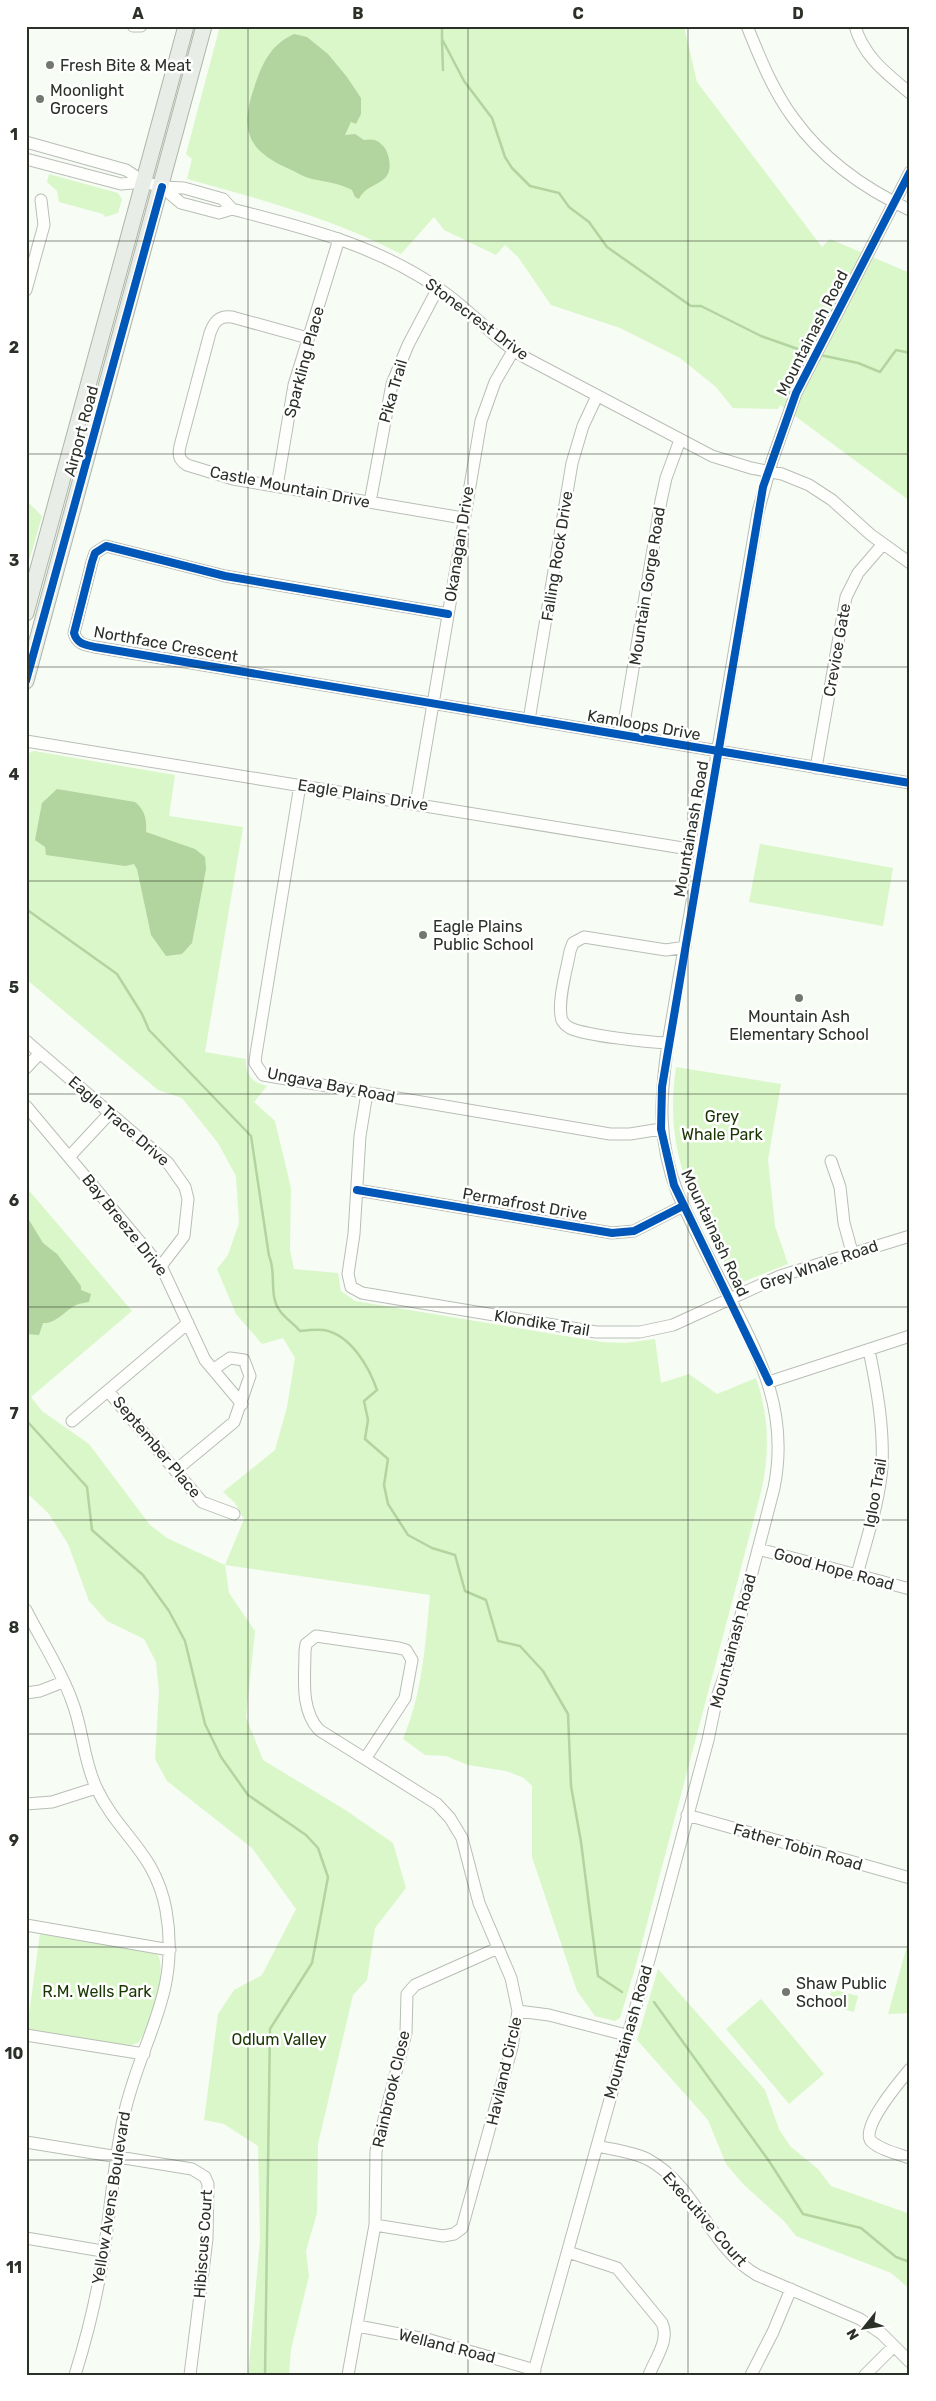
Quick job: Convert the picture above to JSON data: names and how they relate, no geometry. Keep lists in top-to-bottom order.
{
  "streets": {
    "main road": ["Airport Road"],
    "street": [
      "Stonecrest Drive",
      "Mountainash Road",
      "Sparkling Place",
      "Pika Trail",
      "Castle Mountain Drive",
      "Okanagan Drive",
      "Falling Rock Drive",
      "Mountain Gorge Road",
      "Northface Crescent",
      "Crevice Gate",
      "Kamloops Drive",
      "Eagle Plains Drive",
      "Ungava Bay Road",
      "Eagle Trace Drive",
      "Permafrost Drive",
      "Bay Breeze Drive",
      "Grey Whale Road",
      "Klondike Trail",
      "September Place",
      "Igloo Trail",
      "Good Hope Road",
      "Father Tobin Road",
      "Haviland Circle",
      "Rainbrook Close",
      "Yellow Avens Boulevard",
      "Executive Court",
      "Hibiscus Court",
      "Welland Road"
    ]
  },
  "crossings": [
    ["Stonecrest Drive", "Mountainash Road"],
    ["Stonecrest Drive", "Sparkling Place"],
    ["Stonecrest Drive", "Pika Trail"],
    ["Stonecrest Drive", "Airport Road"],
    ["Stonecrest Drive", "Okanagan Drive"],
    ["Stonecrest Drive", "Falling Rock Drive"],
    ["Stonecrest Drive", "Mountain Gorge Road"],
    ["Stonecrest Drive", "Crevice Gate"],
    ["Mountainash Road", "Kamloops Drive"],
    ["Mountainash Road", "Eagle Plains Drive"],
    ["Mountainash Road", "Ungava Bay Road"],
    ["Mountainash Road", "Permafrost Drive"],
    ["Mountainash Road", "Grey Whale Road"],
    ["Mountainash Road", "Klondike Trail"],
    ["Mountainash Road", "Good Hope Road"],
    ["Mountainash Road", "Father Tobin Road"],
    ["Mountainash Road", "Executive Court"],
    ["Mountainash Road", "Welland Road"],
    ["Sparkling Place", "Castle Mountain Drive"],
    ["Pika Trail", "Castle Mountain Drive"],
    ["Castle Mountain Drive", "Okanagan Drive"],
    ["Okanagan Drive", "Northface Crescent"],
    ["Okanagan Drive", "Kamloops Drive"],
    ["Okanagan Drive", "Eagle Plains Drive"],
    ["Falling Rock Drive", "Kamloops Drive"],
    ["Mountain Gorge Road", "Kamloops Drive"],
    ["Northface Crescent", "Kamloops Drive"],
    ["Crevice Gate", "Kamloops Drive"],
    ["Eagle Plains Drive", "Ungava Bay Road"],
    ["Eagle Trace Drive", "Bay Breeze Drive"],
    ["Permafrost Drive", "Klondike Trail"],
    ["Grey Whale Road", "Klondike Trail"],
    ["Igloo Trail", "Good Hope Road"],
    ["Haviland Circle", "Rainbrook Close"],
    ["Rainbrook Close", "Welland Road"],
    ["Yellow Avens Boulevard", "Hibiscus Court"]
  ],
  "parks": ["Grey Whale Park", "R.M. Wells Park", "Odlum Valley"],
  "places": [
    "Fresh Bite & Meat",
    "Moonlight Grocers",
    "Eagle Plains Public School",
    "Mountain Ash Elementary School",
    "Shaw Public School"
  ],
  "north": "bottom left",
  "grid": {
    "columns": [
      "A",
      "B",
      "C",
      "D"
    ],
    "rows": [
      "1",
      "2",
      "3",
      "4",
      "5",
      "6",
      "7",
      "8",
      "9",
      "10",
      "11"
    ]
  }
}
